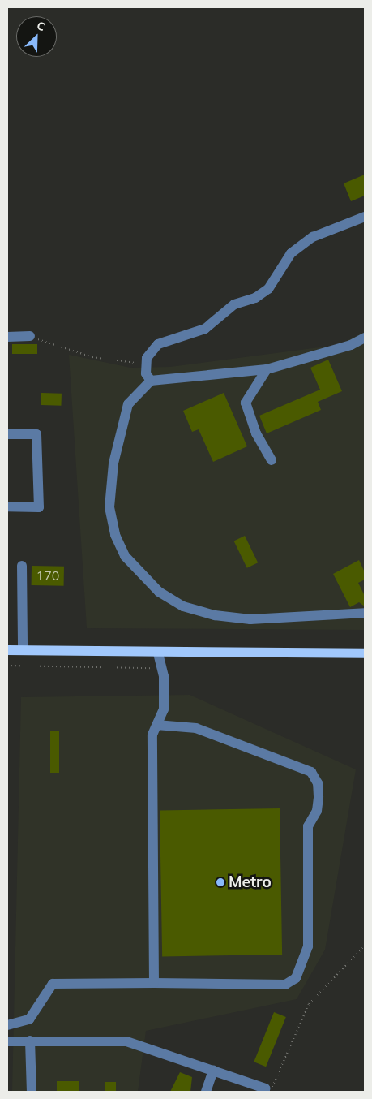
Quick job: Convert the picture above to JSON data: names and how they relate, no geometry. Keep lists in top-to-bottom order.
{
  "places": ["Metro"],
  "house_numbers": ["170"],
  "north": "top right"
}
